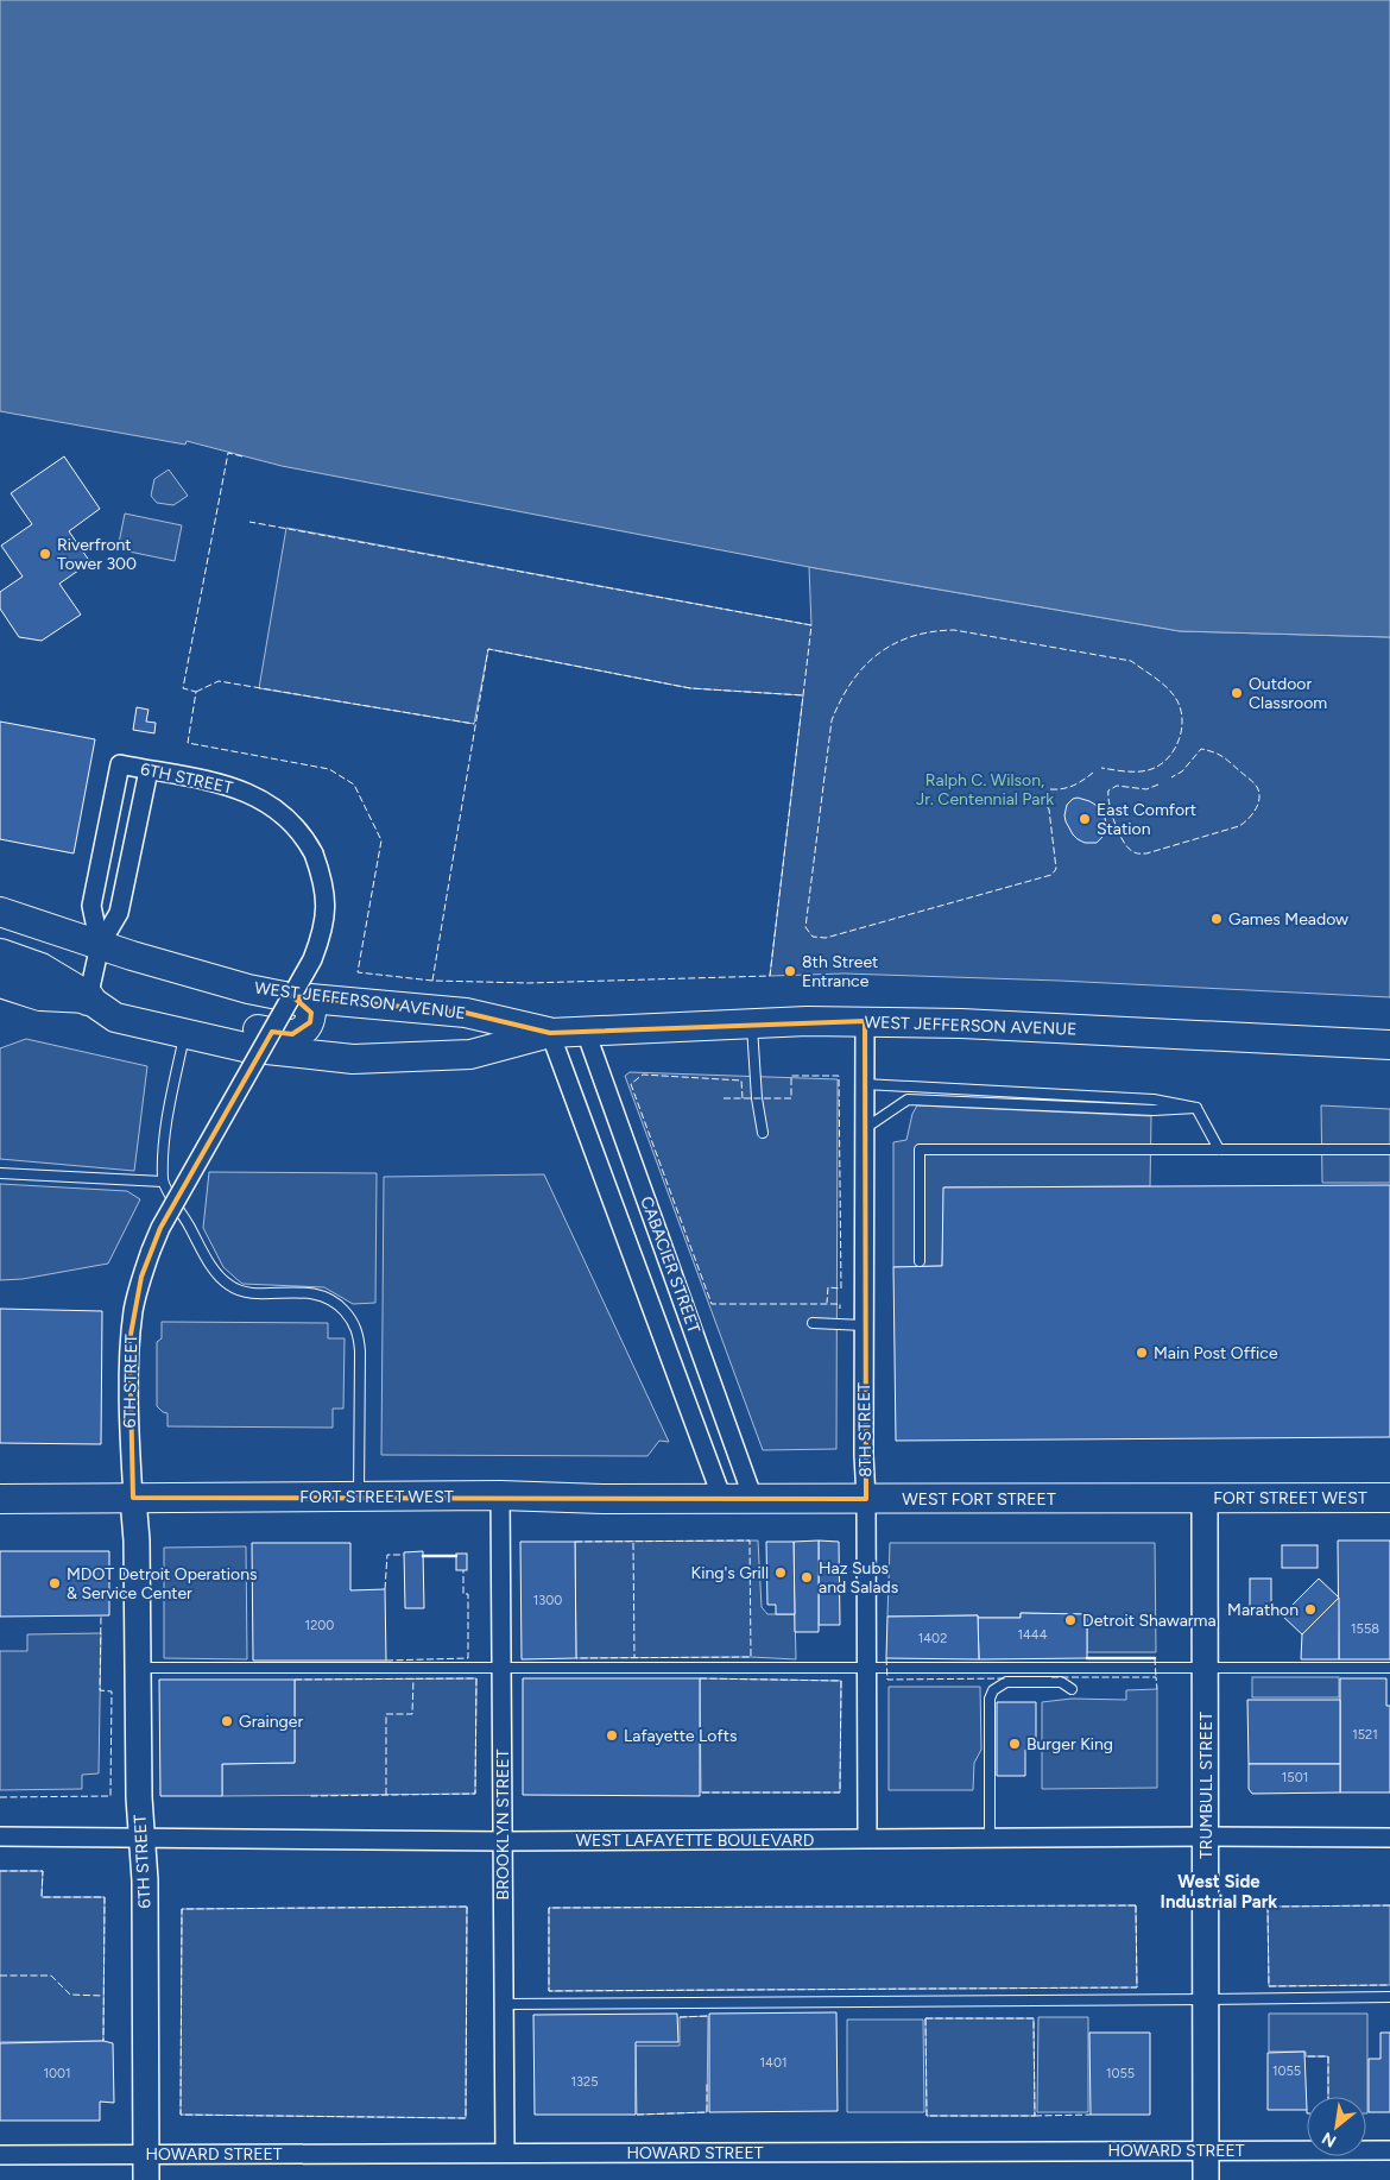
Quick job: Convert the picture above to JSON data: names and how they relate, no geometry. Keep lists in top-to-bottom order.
{
  "streets": {
    "main road": ["WEST JEFFERSON AVENUE", "FORT STREET WEST", "WEST FORT STREET"],
    "street": [
      "6TH STREET",
      "CABACIER STREET",
      "8TH STREET",
      "TRUMBULL STREET",
      "BROOKLYN STREET",
      "WEST LAFAYETTE BOULEVARD",
      "HOWARD STREET"
    ]
  },
  "crossings": [
    ["6TH STREET", "WEST JEFFERSON AVENUE"],
    ["6TH STREET", "FORT STREET WEST"],
    ["6TH STREET", "WEST LAFAYETTE BOULEVARD"],
    ["6TH STREET", "HOWARD STREET"],
    ["WEST JEFFERSON AVENUE", "CABACIER STREET"],
    ["WEST JEFFERSON AVENUE", "8TH STREET"],
    ["CABACIER STREET", "FORT STREET WEST"],
    ["CABACIER STREET", "WEST FORT STREET"],
    ["8TH STREET", "WEST FORT STREET"],
    ["8TH STREET", "WEST LAFAYETTE BOULEVARD"],
    ["FORT STREET WEST", "WEST FORT STREET"],
    ["FORT STREET WEST", "TRUMBULL STREET"],
    ["FORT STREET WEST", "BROOKLYN STREET"],
    ["WEST FORT STREET", "TRUMBULL STREET"],
    ["TRUMBULL STREET", "WEST LAFAYETTE BOULEVARD"],
    ["TRUMBULL STREET", "HOWARD STREET"],
    ["BROOKLYN STREET", "WEST LAFAYETTE BOULEVARD"],
    ["BROOKLYN STREET", "HOWARD STREET"]
  ],
  "districts": ["West Side Industrial Park"],
  "parks": ["Ralph C. Wilson, Jr. Centennial Park"],
  "places": [
    "Riverfront Tower 300",
    "Outdoor Classroom",
    "East Comfort Station",
    "Games Meadow",
    "8th Street Entrance",
    "Main Post Office",
    "King's Grill",
    "Haz Subs and Salads",
    "MDOT Detroit Operations & Service Center",
    "Marathon",
    "Detroit Shawarma",
    "Grainger",
    "Lafayette Lofts",
    "Burger King"
  ],
  "house_numbers": [
    "1300",
    "1200",
    "1558",
    "1444",
    "1402",
    "1521",
    "1501",
    "1401",
    "1055",
    "1001",
    "1055",
    "1325"
  ],
  "north": "bottom left"
}
